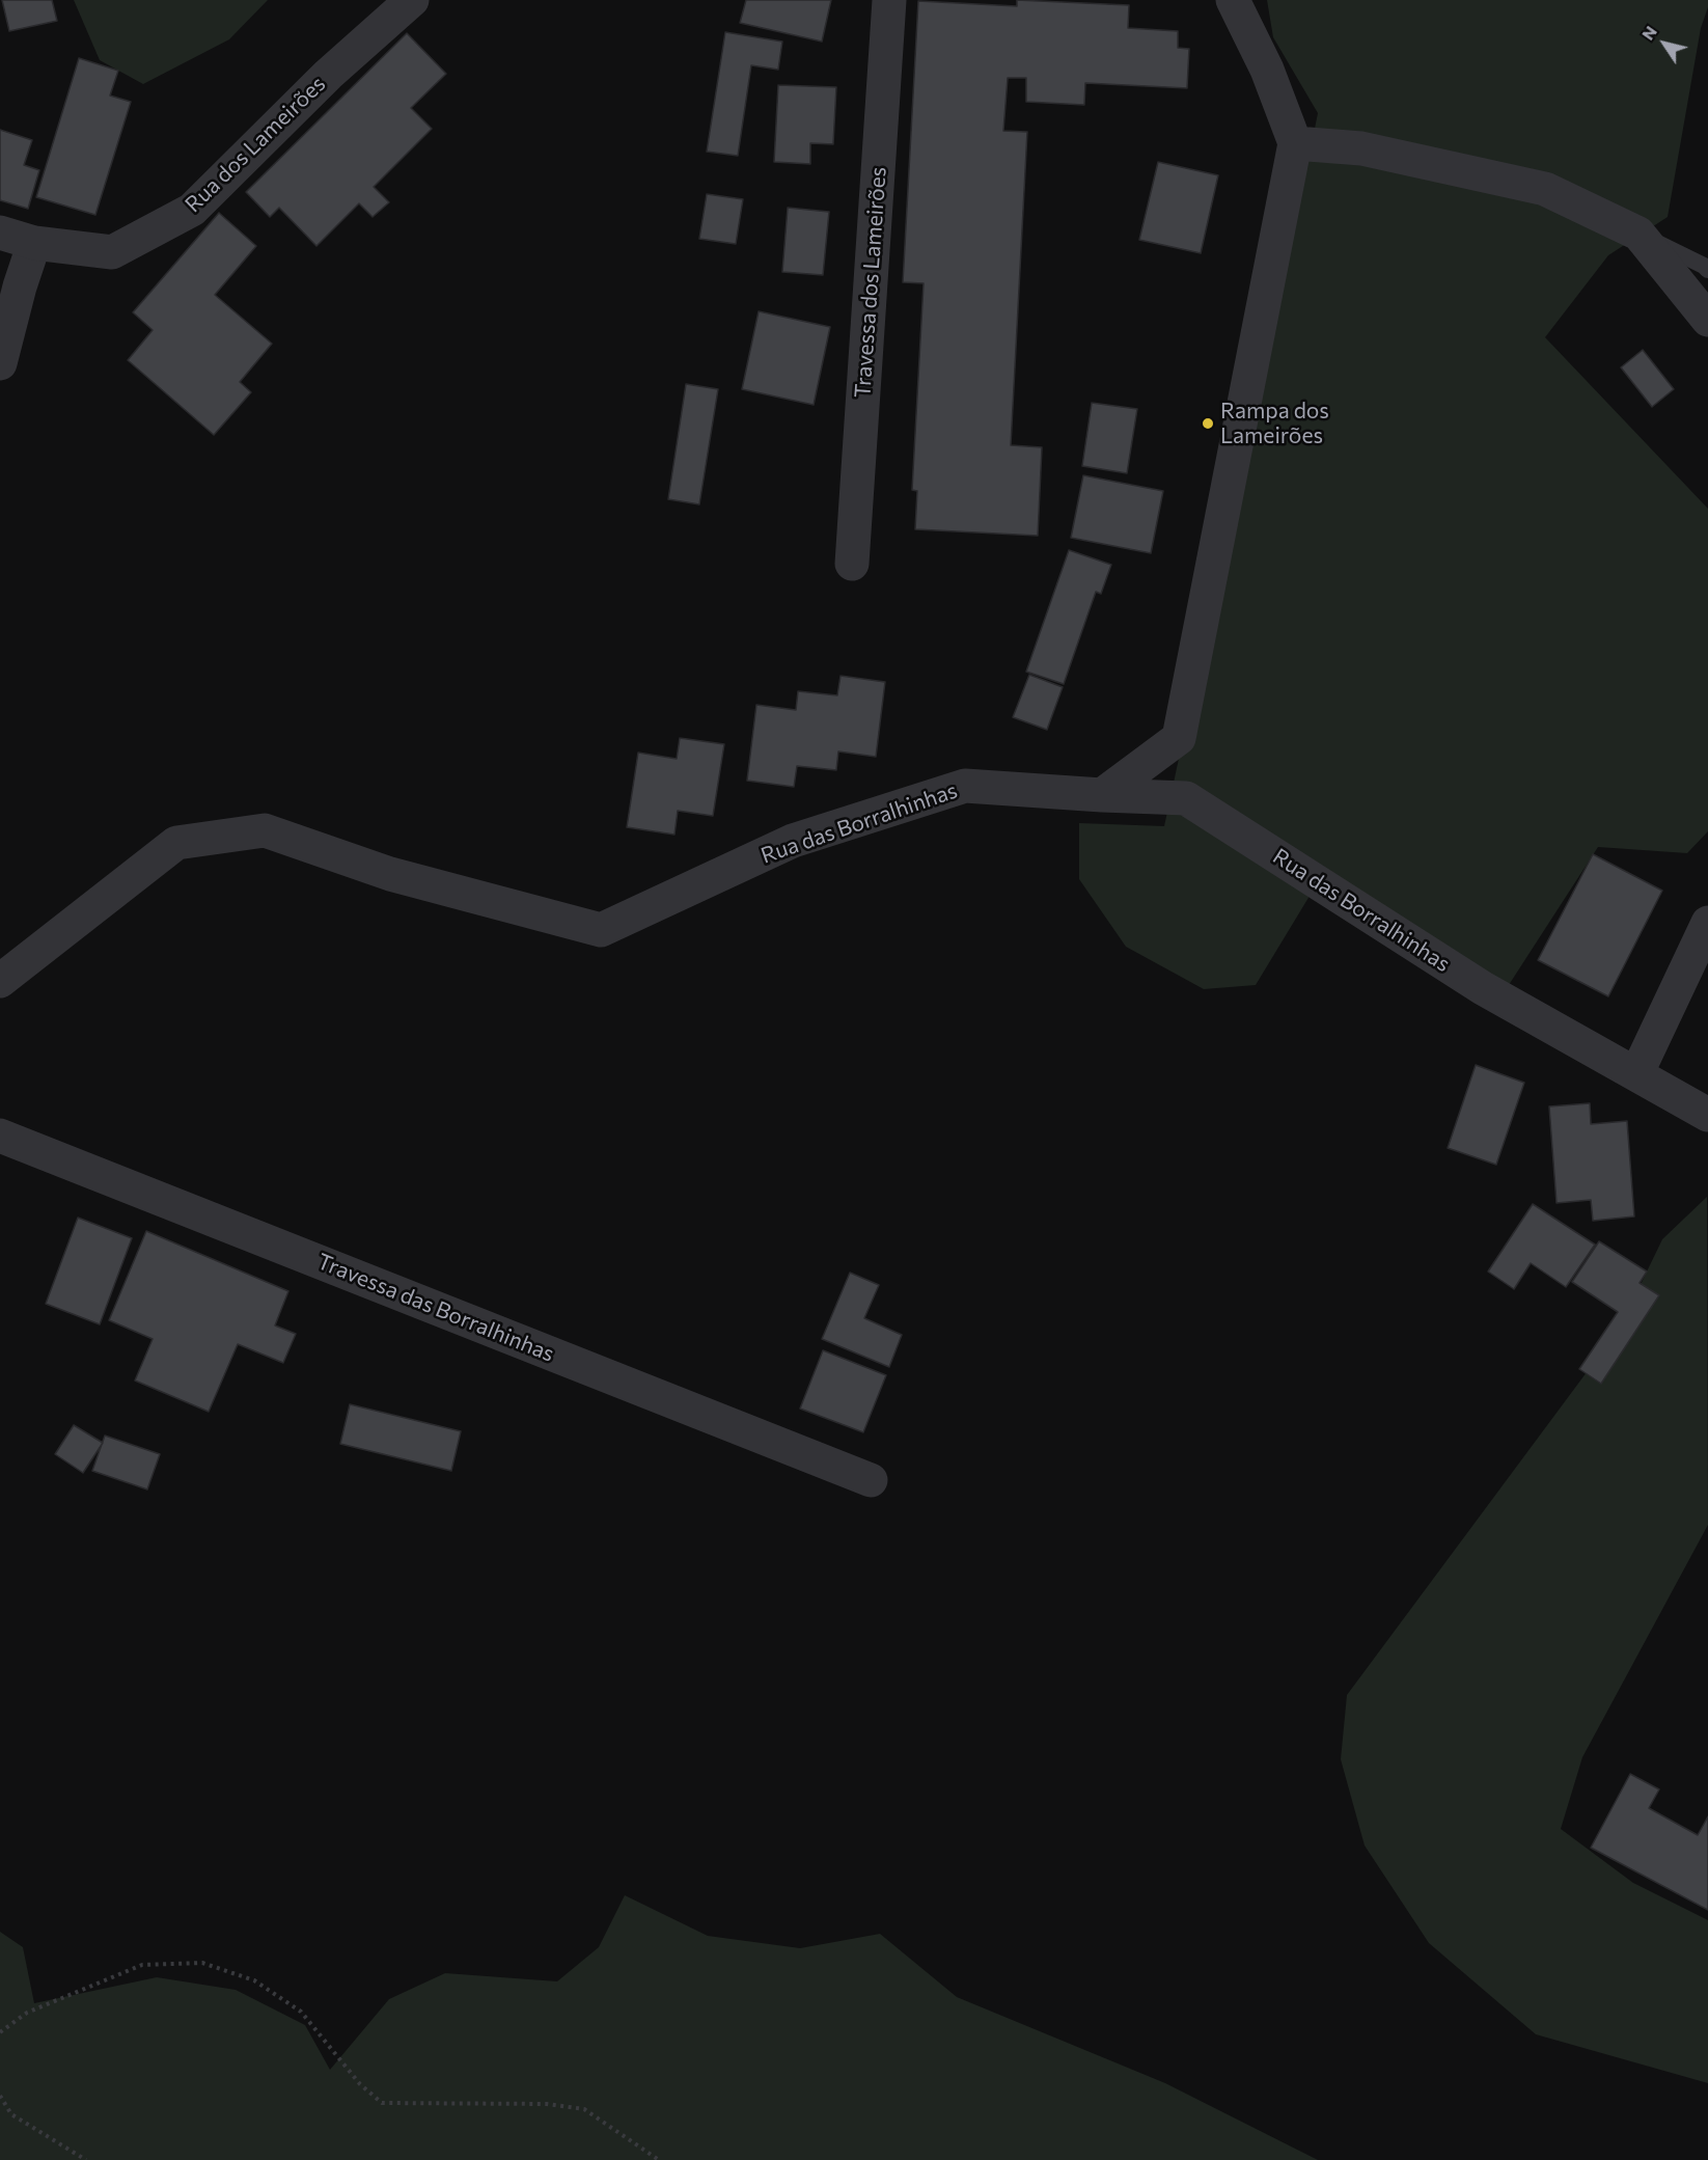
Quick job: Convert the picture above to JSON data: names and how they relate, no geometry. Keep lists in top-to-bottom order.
{
  "streets": {
    "street": [
      "Rua dos Lameirões",
      "Travessa dos Lameirões",
      "Rua das Borralhinhas",
      "Travessa das Borralhinhas"
    ]
  },
  "places": ["Rampa dos Lameirões"],
  "north": "top left"
}
